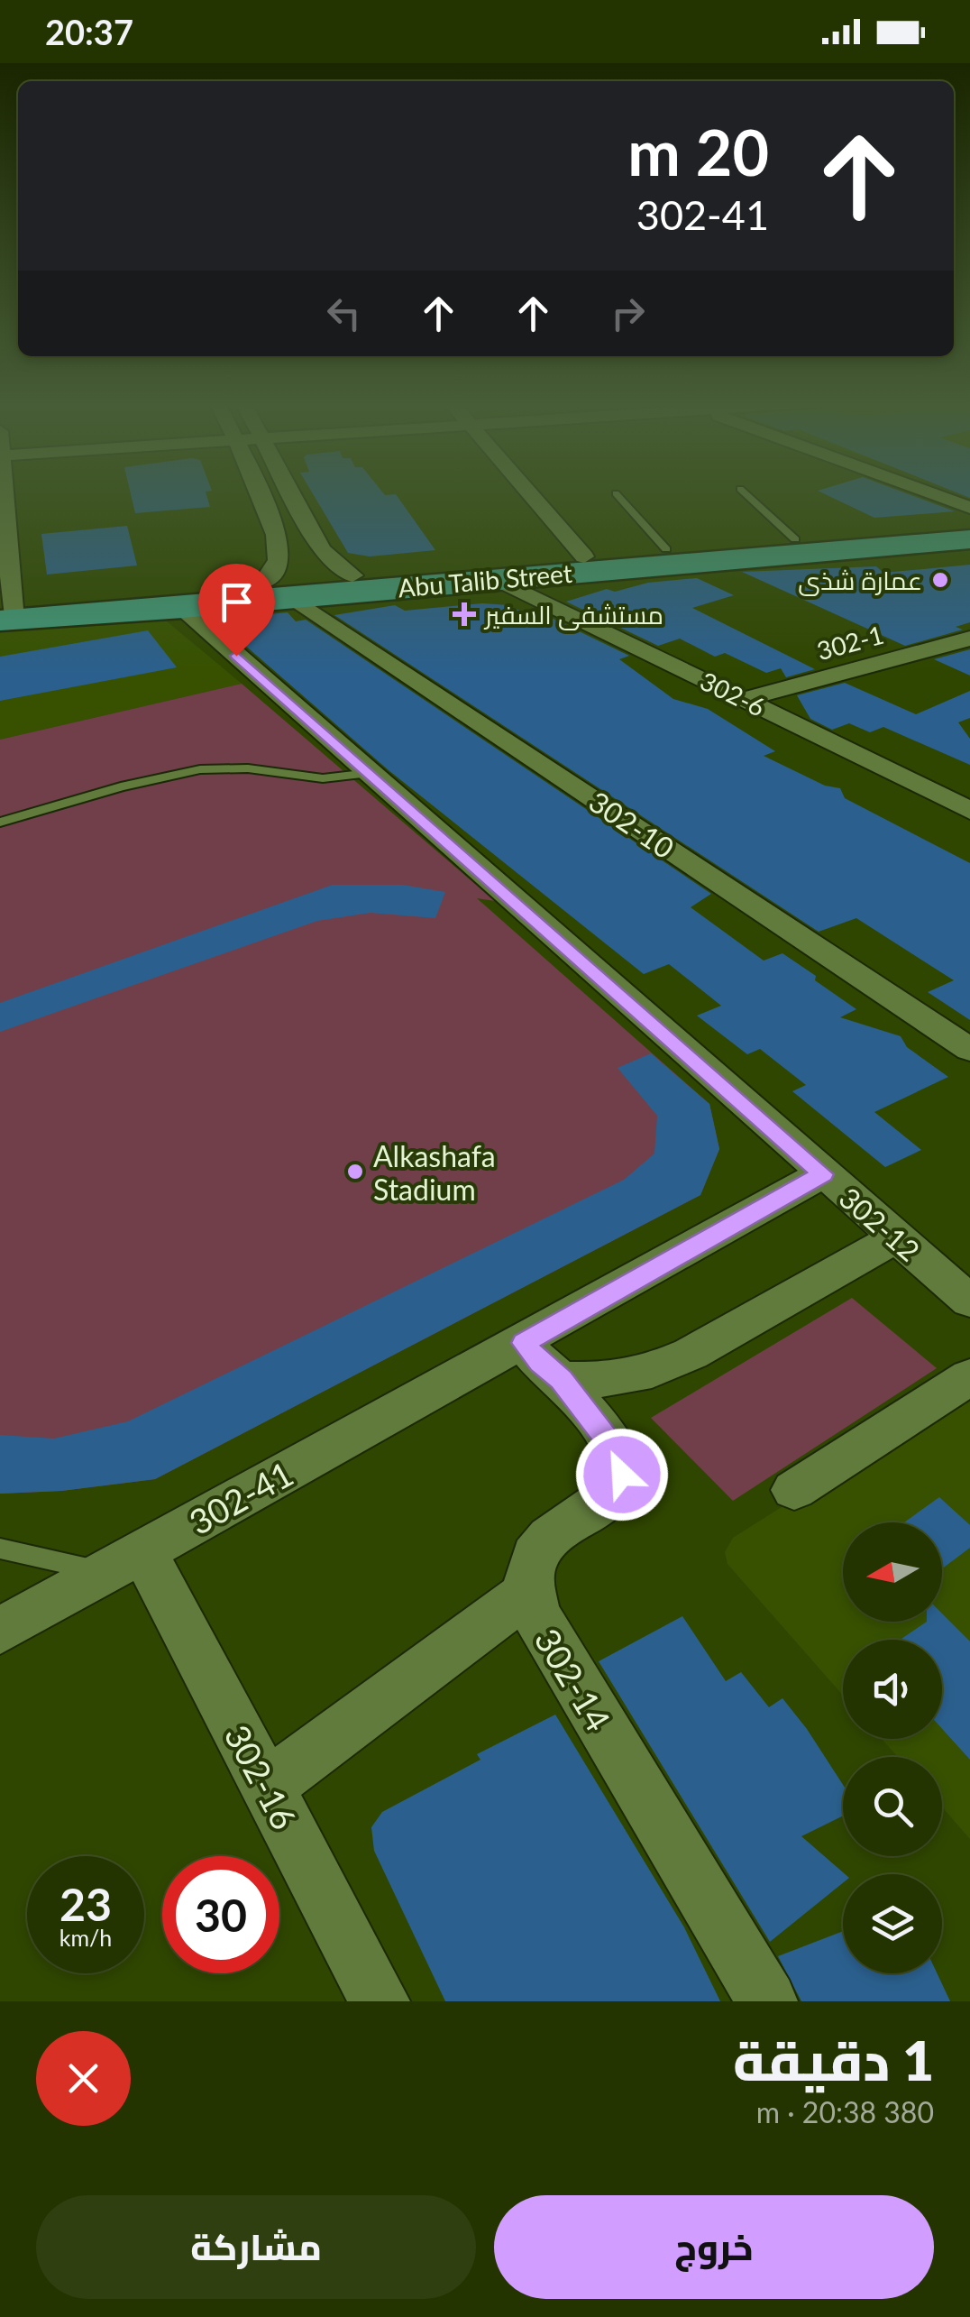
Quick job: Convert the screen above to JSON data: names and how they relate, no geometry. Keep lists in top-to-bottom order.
{
  "streets": {
    "main road": ["Abu Talib Street"],
    "street": [
      "302-1",
      "302-6",
      "302-10",
      "302-12",
      "302-41",
      "302-14",
      "302-16"
    ]
  },
  "crossings": [
    ["Abu Talib Street", "302-6"],
    ["Abu Talib Street", "302-10"],
    ["Abu Talib Street", "302-12"],
    ["302-1", "302-6"],
    ["302-12", "302-41"],
    ["302-41", "302-16"]
  ],
  "places": {
    "other": ["عمارة شذى", "Alkashafa Stadium"],
    "health": ["مستشفى السفير"]
  },
  "north": "left",
  "page": {
    "status": "20:37",
    "turn": ["20 m", "302-41"],
    "speed": "23 km/h",
    "limit": "30",
    "heading": ["1 دقيقة", "380 m · 20:38"],
    "buttons": ["خروج", "مشاركة"]
  }
}
